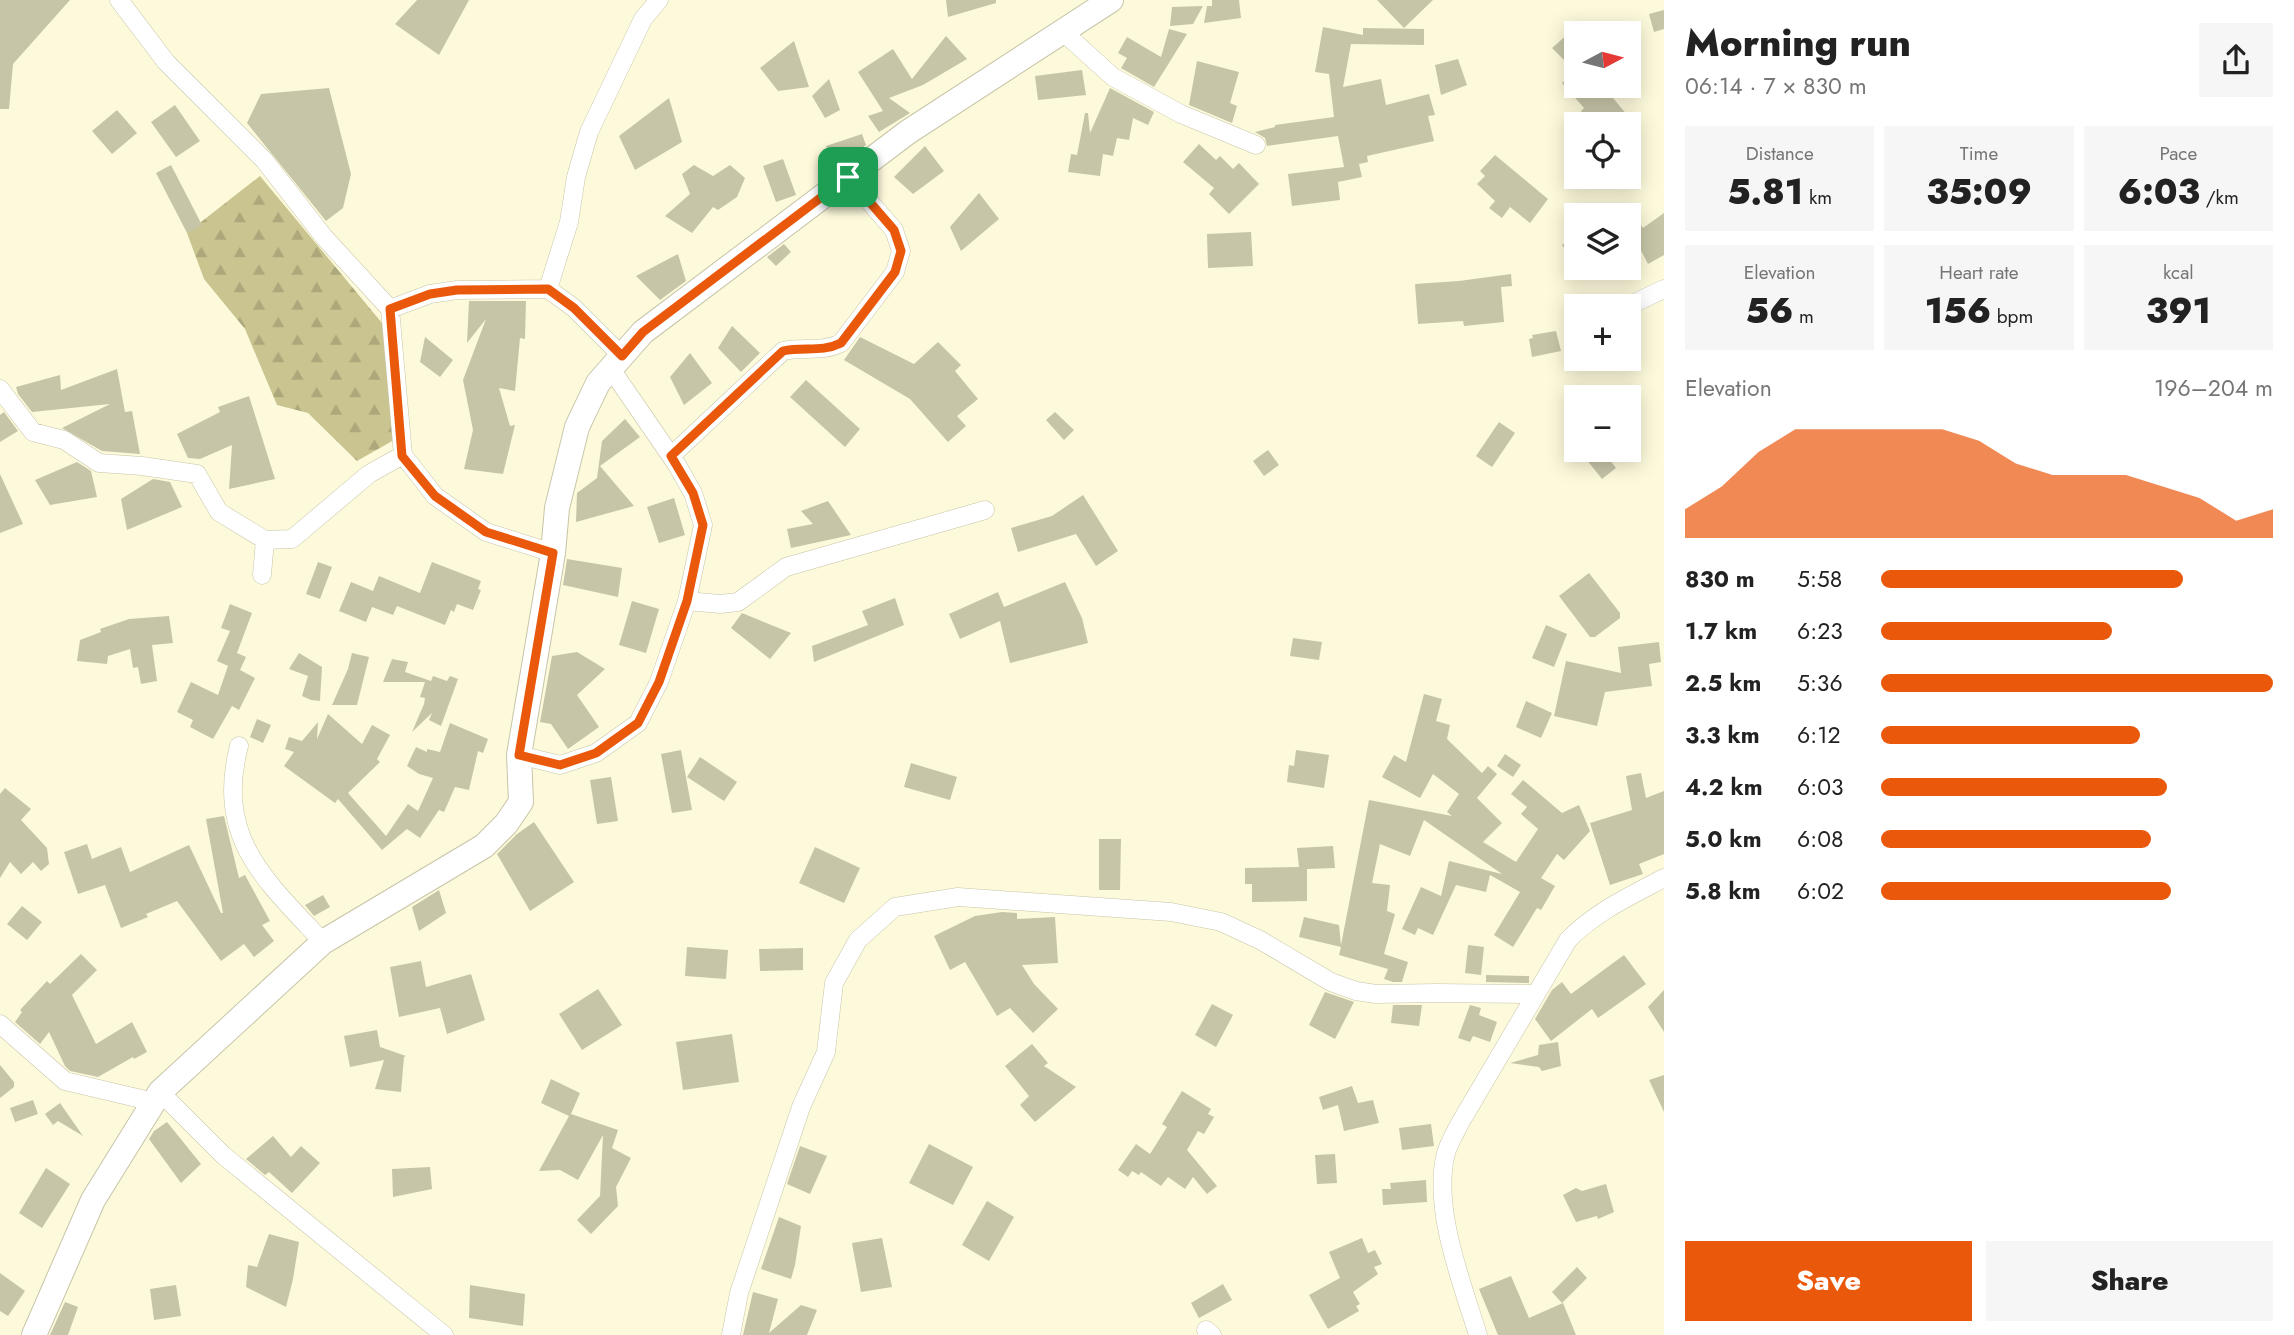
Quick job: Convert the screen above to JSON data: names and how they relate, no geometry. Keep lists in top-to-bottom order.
{
  "north": "right",
  "page": {
    "heading": ["Morning run", "06:14 · 7 × 830 m"],
    "map_buttons": ["+", "−"],
    "stats": [
      ["Distance", "5.81 km"],
      ["Time", "35:09"],
      ["Pace", "6:03 /km"],
      ["Elevation", "56 m"],
      ["Heart rate", "156 bpm"],
      ["kcal", "391"]
    ],
    "chart": ["Elevation", "196–204 m"],
    "list": [
      {
        "name": "830 m",
        "note": "5:58"
      },
      {
        "name": "1.7 km",
        "note": "6:23"
      },
      {
        "name": "2.5 km",
        "note": "5:36"
      },
      {
        "name": "3.3 km",
        "note": "6:12"
      },
      {
        "name": "4.2 km",
        "note": "6:03"
      },
      {
        "name": "5.0 km",
        "note": "6:08"
      },
      {
        "name": "5.8 km",
        "note": "6:02"
      }
    ],
    "buttons": ["Save", "Share"]
  }
}
